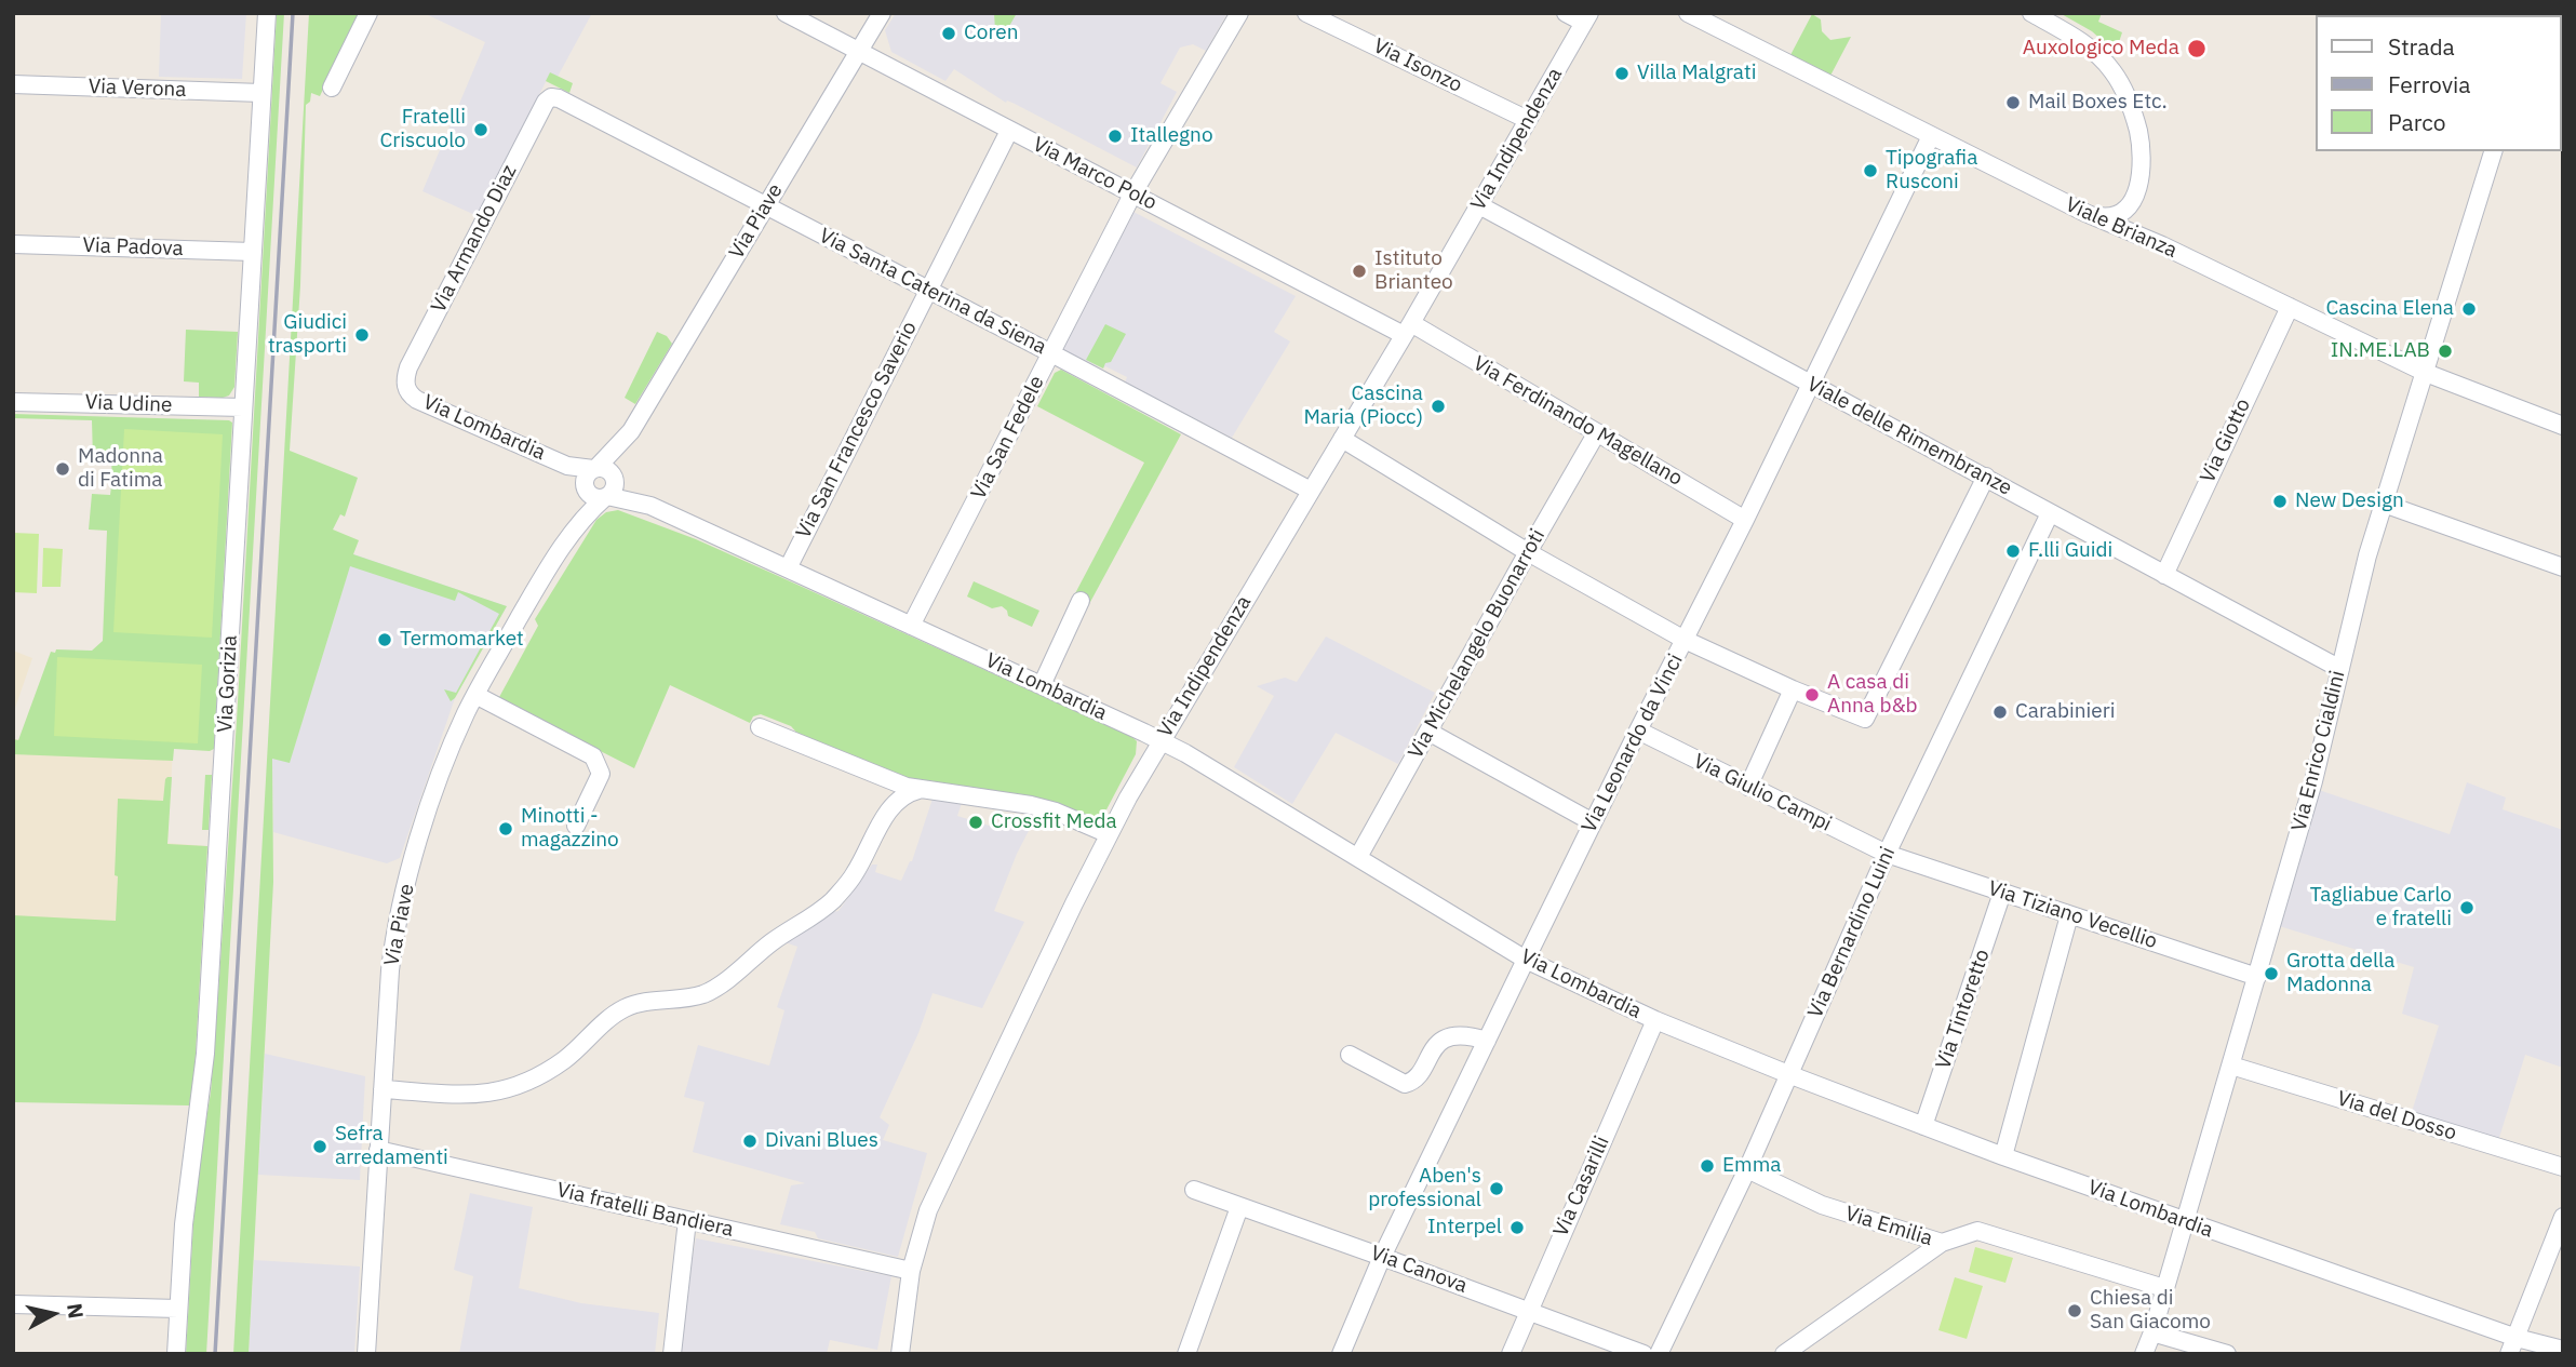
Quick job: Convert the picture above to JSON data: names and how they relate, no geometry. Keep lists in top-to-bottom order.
{
  "streets": {
    "street": [
      "Via Isonzo",
      "Via Verona",
      "Via Indipendenza",
      "Via Marco Polo",
      "Via Piave",
      "Viale Brianza",
      "Via Armando Diaz",
      "Via Padova",
      "Via Santa Caterina da Siena",
      "Via Udine",
      "Via Ferdinando Magellano",
      "Via Lombardia",
      "Via San Francesco Saverio",
      "Viale delle Rimembranze",
      "Via San Fedele",
      "Via Giotto",
      "Via Michelangelo Buonarroti",
      "Via Gorizia",
      "Via Leonardo da Vinci",
      "Via Enrico Cialdini",
      "Via Giulio Campi",
      "Via Tiziano Vecellio",
      "Via Bernardino Luini",
      "Via Tintoretto",
      "Via del Dosso",
      "Via Casarilli",
      "Via fratelli Bandiera",
      "Via Emilia",
      "Via Canova"
    ]
  },
  "crossings": [
    ["Via Isonzo", "Via Indipendenza"],
    ["Via Verona", "Via Gorizia"],
    ["Via Indipendenza", "Via Marco Polo"],
    ["Via Indipendenza", "Via Santa Caterina da Siena"],
    ["Via Indipendenza", "Via Ferdinando Magellano"],
    ["Via Indipendenza", "Via Lombardia"],
    ["Via Indipendenza", "Viale delle Rimembranze"],
    ["Via Indipendenza", "Via fratelli Bandiera"],
    ["Via Marco Polo", "Via Piave"],
    ["Via Marco Polo", "Via Ferdinando Magellano"],
    ["Via Marco Polo", "Via San Francesco Saverio"],
    ["Via Marco Polo", "Via San Fedele"],
    ["Via Piave", "Via Santa Caterina da Siena"],
    ["Via Piave", "Via Lombardia"],
    ["Via Piave", "Via fratelli Bandiera"],
    ["Viale Brianza", "Via Giotto"],
    ["Viale Brianza", "Via Leonardo da Vinci"],
    ["Viale Brianza", "Via Enrico Cialdini"],
    ["Via Armando Diaz", "Via Santa Caterina da Siena"],
    ["Via Armando Diaz", "Via Lombardia"],
    ["Via Padova", "Via Gorizia"],
    ["Via Santa Caterina da Siena", "Via San Francesco Saverio"],
    ["Via Santa Caterina da Siena", "Via San Fedele"],
    ["Via Udine", "Via Gorizia"],
    ["Via Ferdinando Magellano", "Via Michelangelo Buonarroti"],
    ["Via Ferdinando Magellano", "Via Leonardo da Vinci"],
    ["Via Lombardia", "Via San Francesco Saverio"],
    ["Via Lombardia", "Via San Fedele"],
    ["Via Lombardia", "Via Michelangelo Buonarroti"],
    ["Via Lombardia", "Via Leonardo da Vinci"],
    ["Via Lombardia", "Via Enrico Cialdini"],
    ["Via Lombardia", "Via Bernardino Luini"],
    ["Via Lombardia", "Via Tintoretto"],
    ["Via Lombardia", "Via Casarilli"],
    ["Viale delle Rimembranze", "Via Giotto"],
    ["Viale delle Rimembranze", "Via Leonardo da Vinci"],
    ["Viale delle Rimembranze", "Via Enrico Cialdini"],
    ["Viale delle Rimembranze", "Via Bernardino Luini"],
    ["Via Leonardo da Vinci", "Via Giulio Campi"],
    ["Via Leonardo da Vinci", "Via Canova"],
    ["Via Enrico Cialdini", "Via Tiziano Vecellio"],
    ["Via Enrico Cialdini", "Via del Dosso"],
    ["Via Enrico Cialdini", "Via Emilia"],
    ["Via Giulio Campi", "Via Tiziano Vecellio"],
    ["Via Giulio Campi", "Via Bernardino Luini"],
    ["Via Tiziano Vecellio", "Via Bernardino Luini"],
    ["Via Tiziano Vecellio", "Via Tintoretto"],
    ["Via Bernardino Luini", "Via Emilia"],
    ["Via Casarilli", "Via Canova"]
  ],
  "places": [
    "Coren",
    "Auxologico Meda",
    "Villa Malgrati",
    "Mail Boxes Etc.",
    "Fratelli Criscuolo",
    "Itallegno",
    "Tipografia Rusconi",
    "Istituto Brianteo",
    "Cascina Elena",
    "Giudici trasporti",
    "IN.ME.LAB",
    "Cascina Maria (Piocc)",
    "Madonna di Fatima",
    "New Design",
    "F.lli Guidi",
    "Termomarket",
    "A casa di Anna b&b",
    "Carabinieri",
    "Crossfit Meda",
    "Minotti - magazzino",
    "Tagliabue Carlo e fratelli",
    "Grotta della Madonna",
    "Divani Blues",
    "Sefra arredamenti",
    "Emma",
    "Aben's professional",
    "Interpel",
    "Chiesa di San Giacomo"
  ],
  "legend": ["Strada", "Ferrovia", "Parco"],
  "north": "right"
}
